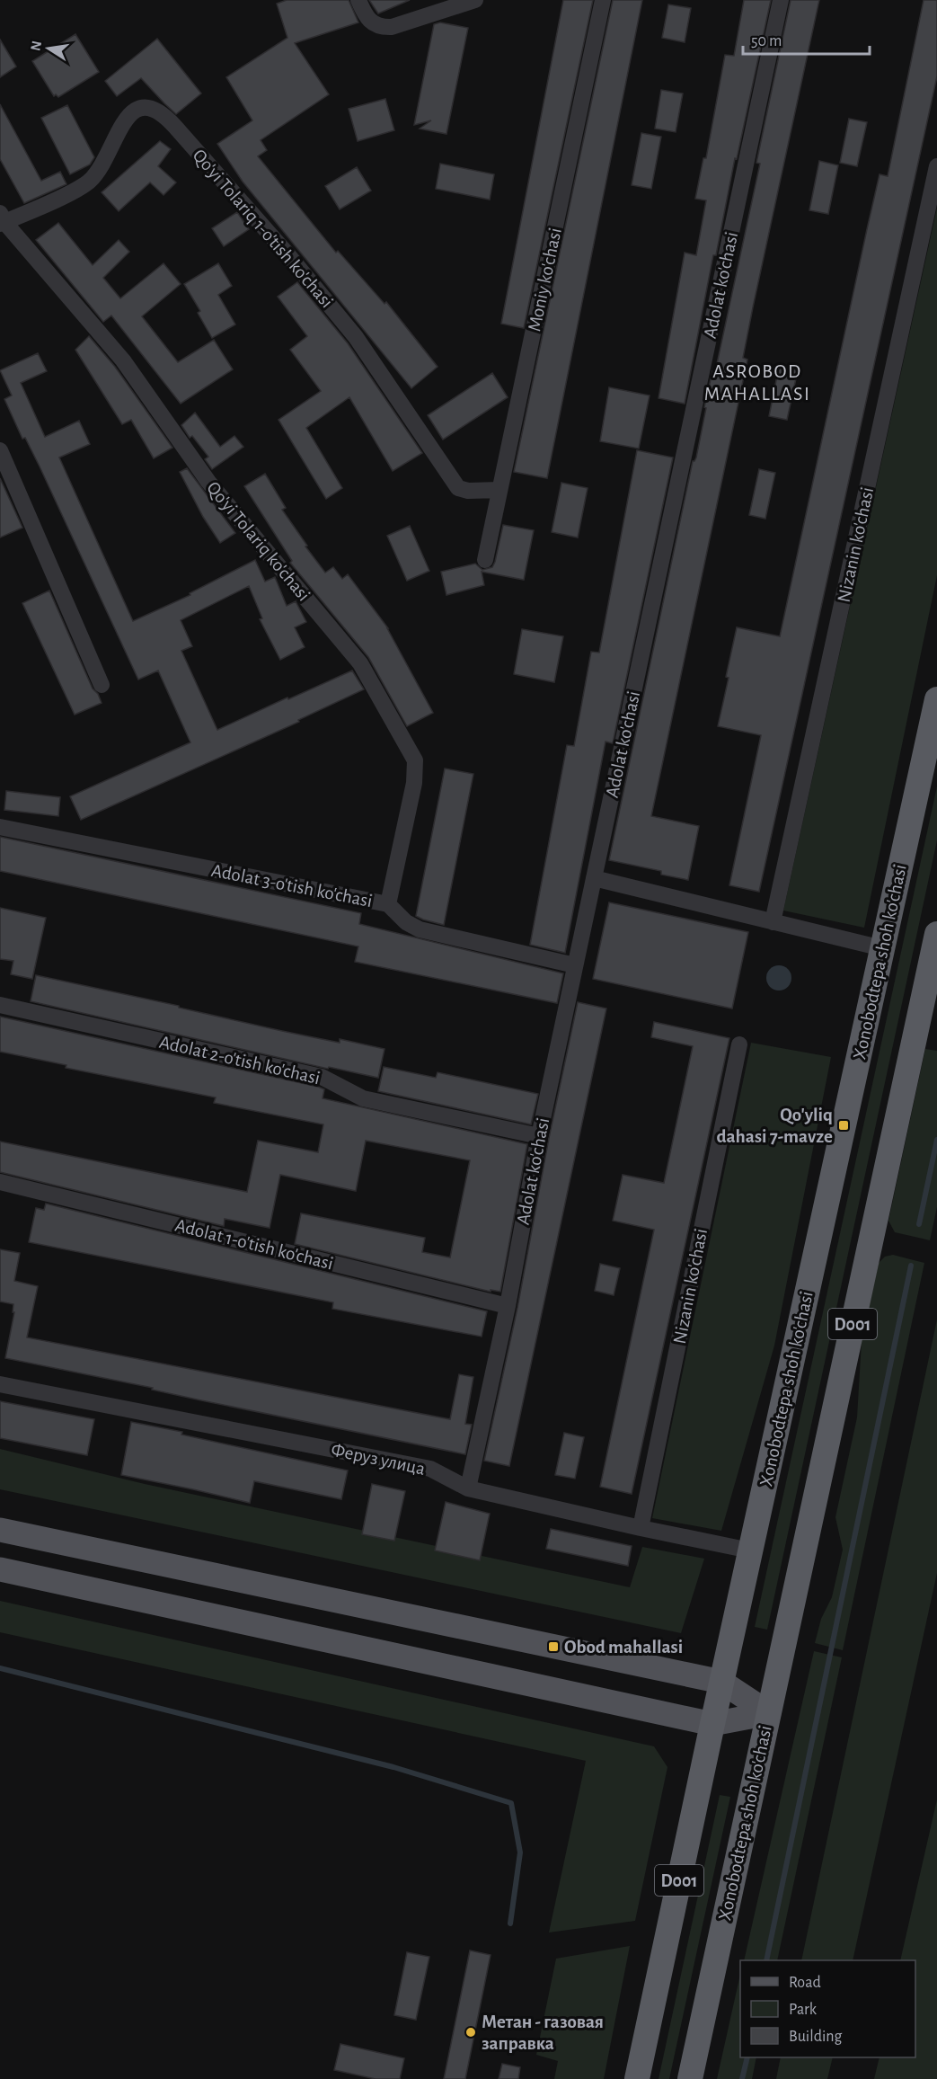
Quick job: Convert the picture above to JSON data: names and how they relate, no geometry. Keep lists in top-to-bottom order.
{
  "streets": {
    "highway": ["Xonobodtepa shoh ko'chasi", "D001"],
    "street": [
      "Qo'yi Tolariq 1-o'tish ko'chasi",
      "Moniy ko'chasi",
      "Adolat ko'chasi",
      "Qo'yi Tolariq ko'chasi",
      "Nizanin ko'chasi",
      "Adolat 3-o'tish ko'chasi",
      "Adolat 2-o'tish ko'chasi",
      "Adolat 1-o'tish ko'chasi",
      "Феруз улица"
    ]
  },
  "crossings": [
    ["Qo'yi Tolariq 1-o'tish ko'chasi", "Moniy ko'chasi"],
    ["Qo'yi Tolariq 1-o'tish ko'chasi", "Qo'yi Tolariq ko'chasi"],
    ["Adolat ko'chasi", "Adolat 3-o'tish ko'chasi"],
    ["Adolat ko'chasi", "Adolat 2-o'tish ko'chasi"],
    ["Adolat ko'chasi", "Adolat 1-o'tish ko'chasi"],
    ["Adolat ko'chasi", "Феруз улица"],
    ["Qo'yi Tolariq ko'chasi", "Adolat 3-o'tish ko'chasi"],
    ["Nizanin ko'chasi", "Феруз улица"],
    ["Xonobodtepa shoh ko'chasi", "Феруз улица"]
  ],
  "districts": ["ASROBOD MAHALLASI"],
  "places": {
    "transit": ["Qo'yliq dahasi 7-mavze", "Obod mahallasi"],
    "other": ["Метан - газовая заправка"]
  },
  "legend": ["Road", "Park", "Building"],
  "scale_bar": "50 m",
  "north": "left"
}
